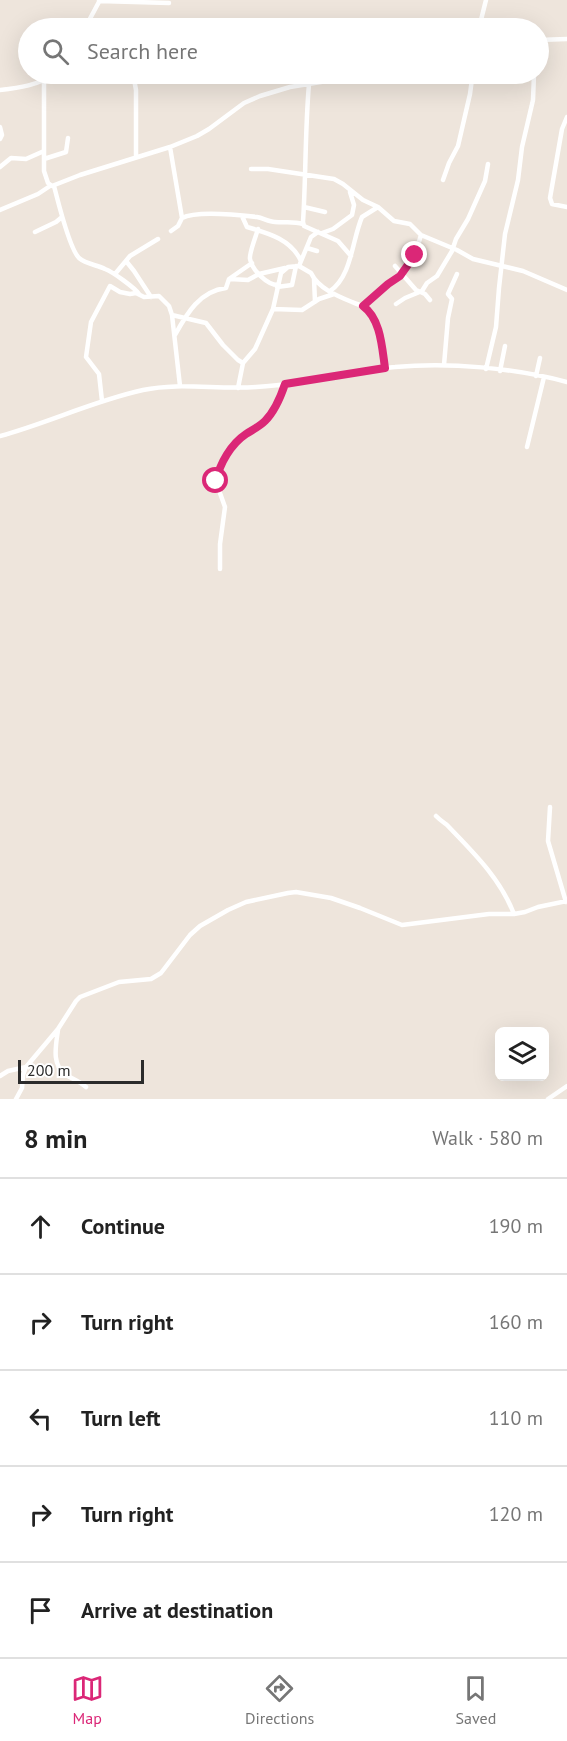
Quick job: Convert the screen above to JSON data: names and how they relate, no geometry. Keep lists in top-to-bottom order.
{
  "scale_bar": "200 m",
  "page": {
    "search": "Search here",
    "scale": "200 m",
    "heading": ["8 min", "Walk · 580 m"],
    "list": [
      ["Continue", "190 m"],
      ["Turn right", "160 m"],
      ["Turn left", "110 m"],
      ["Turn right", "120 m"],
      "Arrive at destination"
    ],
    "nav": ["Map", "Directions", "Saved"]
  }
}
